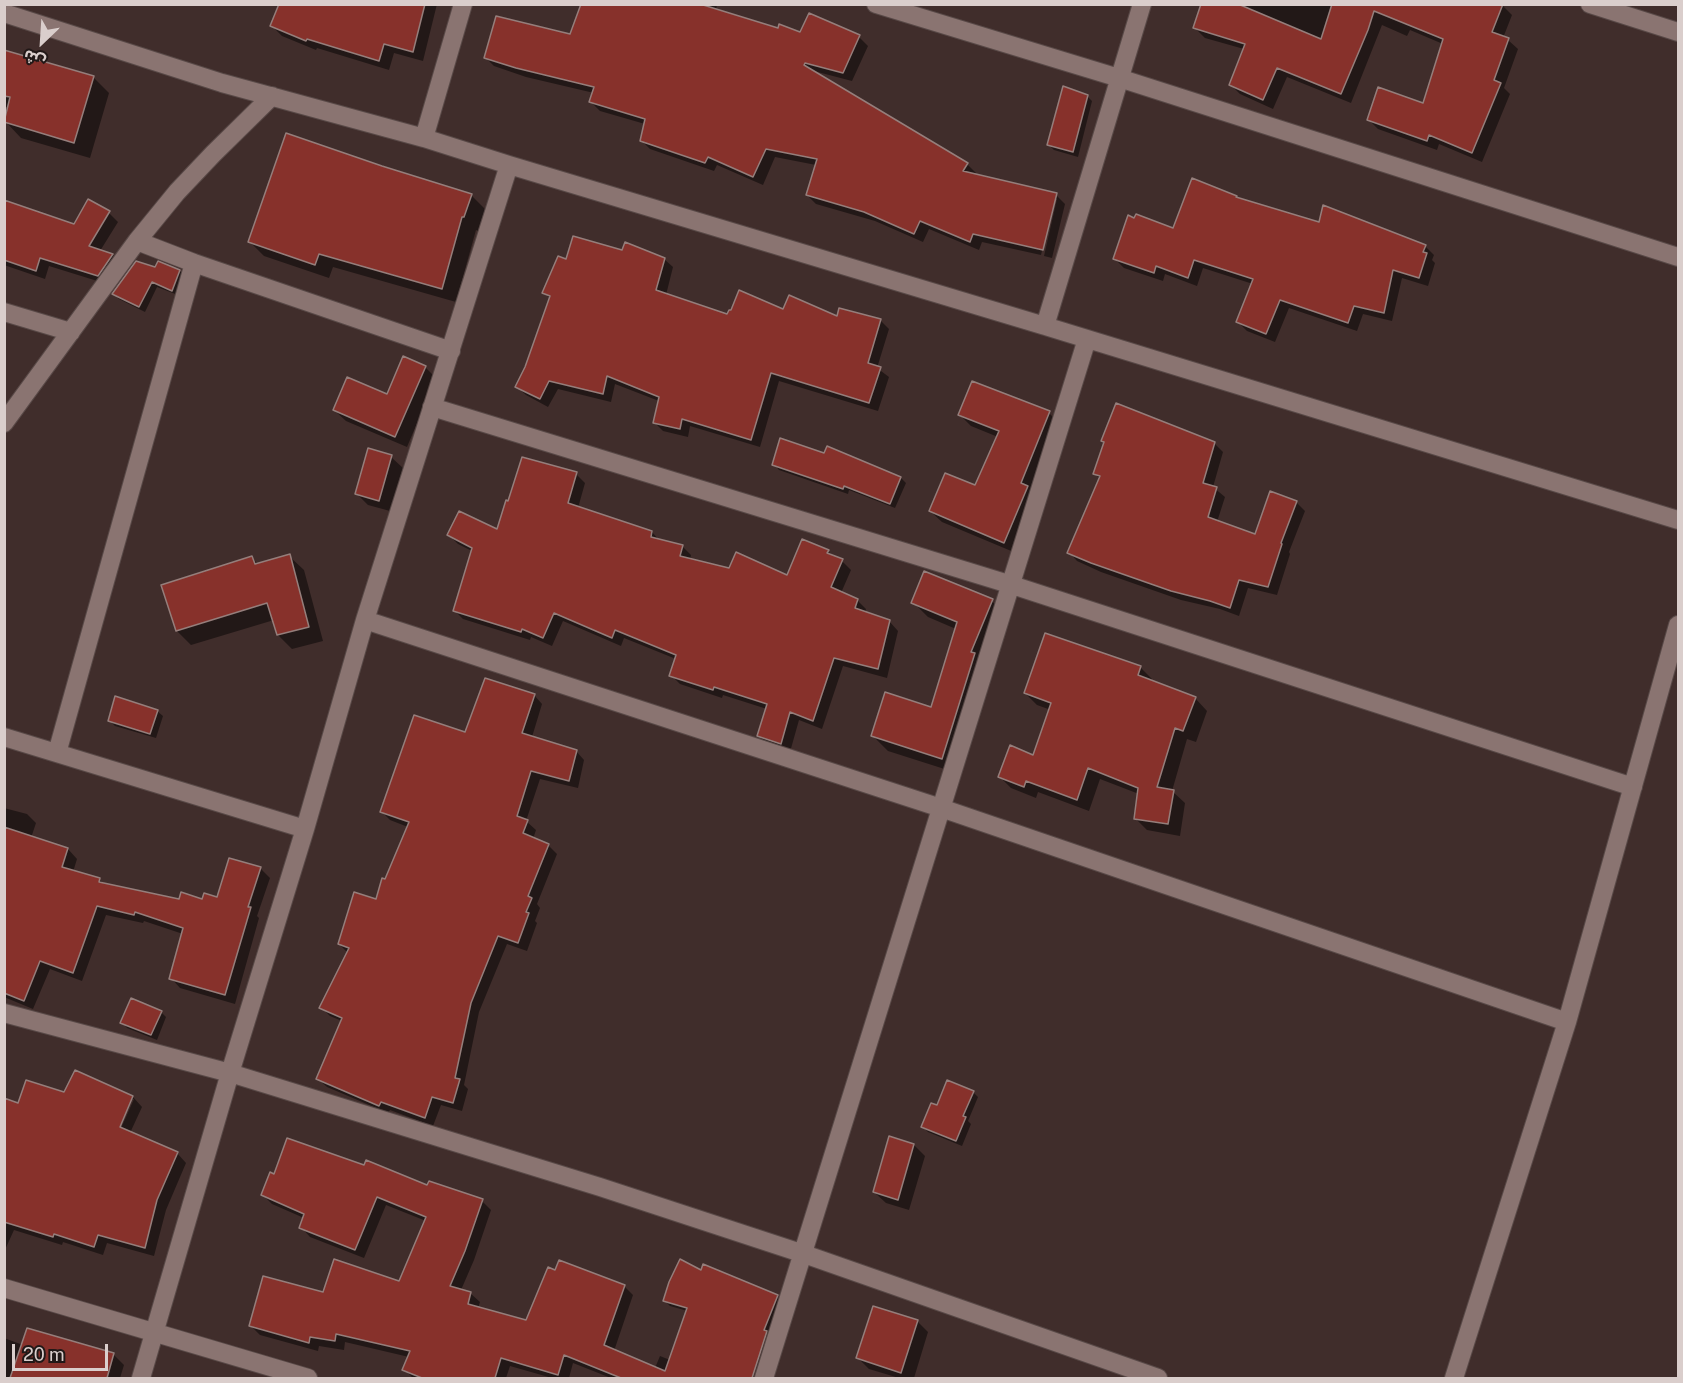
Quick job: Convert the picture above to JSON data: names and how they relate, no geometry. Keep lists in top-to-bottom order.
{
  "scale_bar": "20 m",
  "north": "bottom left"
}
